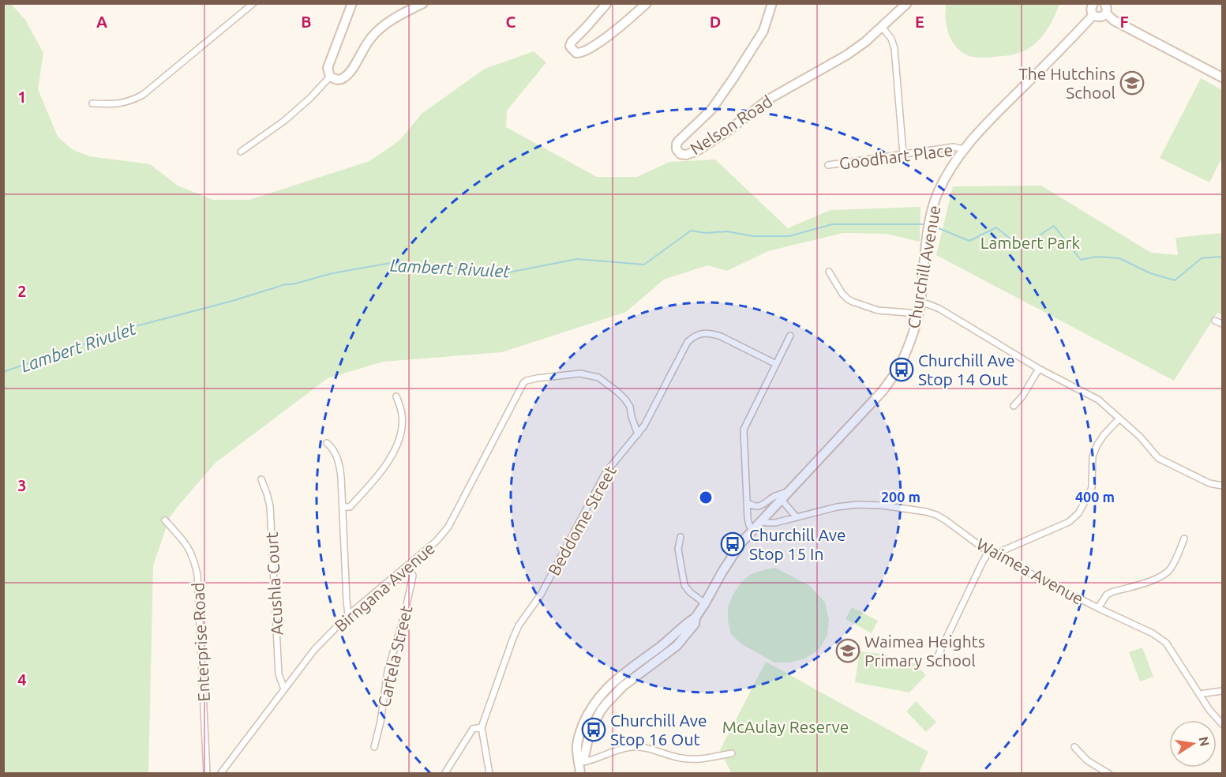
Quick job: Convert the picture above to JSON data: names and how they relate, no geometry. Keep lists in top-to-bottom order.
{
  "streets": {
    "street": [
      "Nelson Road",
      "Goodhart Place",
      "Churchill Avenue",
      "Beddome Street",
      "Waimea Avenue",
      "Acushla Court",
      "Birngana Avenue",
      "Enterprise Road",
      "Cartela Street"
    ]
  },
  "crossings": [
    ["Goodhart Place", "Churchill Avenue"],
    ["Churchill Avenue", "Waimea Avenue"],
    ["Beddome Street", "Birngana Avenue"],
    ["Acushla Court", "Birngana Avenue"],
    ["Birngana Avenue", "Cartela Street"]
  ],
  "water": ["Lambert Rivulet"],
  "parks": ["Lambert Park", "McAulay Reserve"],
  "places": {
    "school or university": ["The Hutchins School", "Waimea Heights Primary School"],
    "bus stop": ["Churchill Ave Stop 14 Out", "Churchill Ave Stop 15 In", "Churchill Ave Stop 16 Out"]
  },
  "north": "right",
  "grid": {
    "columns": [
      "A",
      "B",
      "C",
      "D",
      "E",
      "F"
    ],
    "rows": [
      "1",
      "2",
      "3",
      "4"
    ]
  },
  "rings": ["200 m", "400 m"]
}
